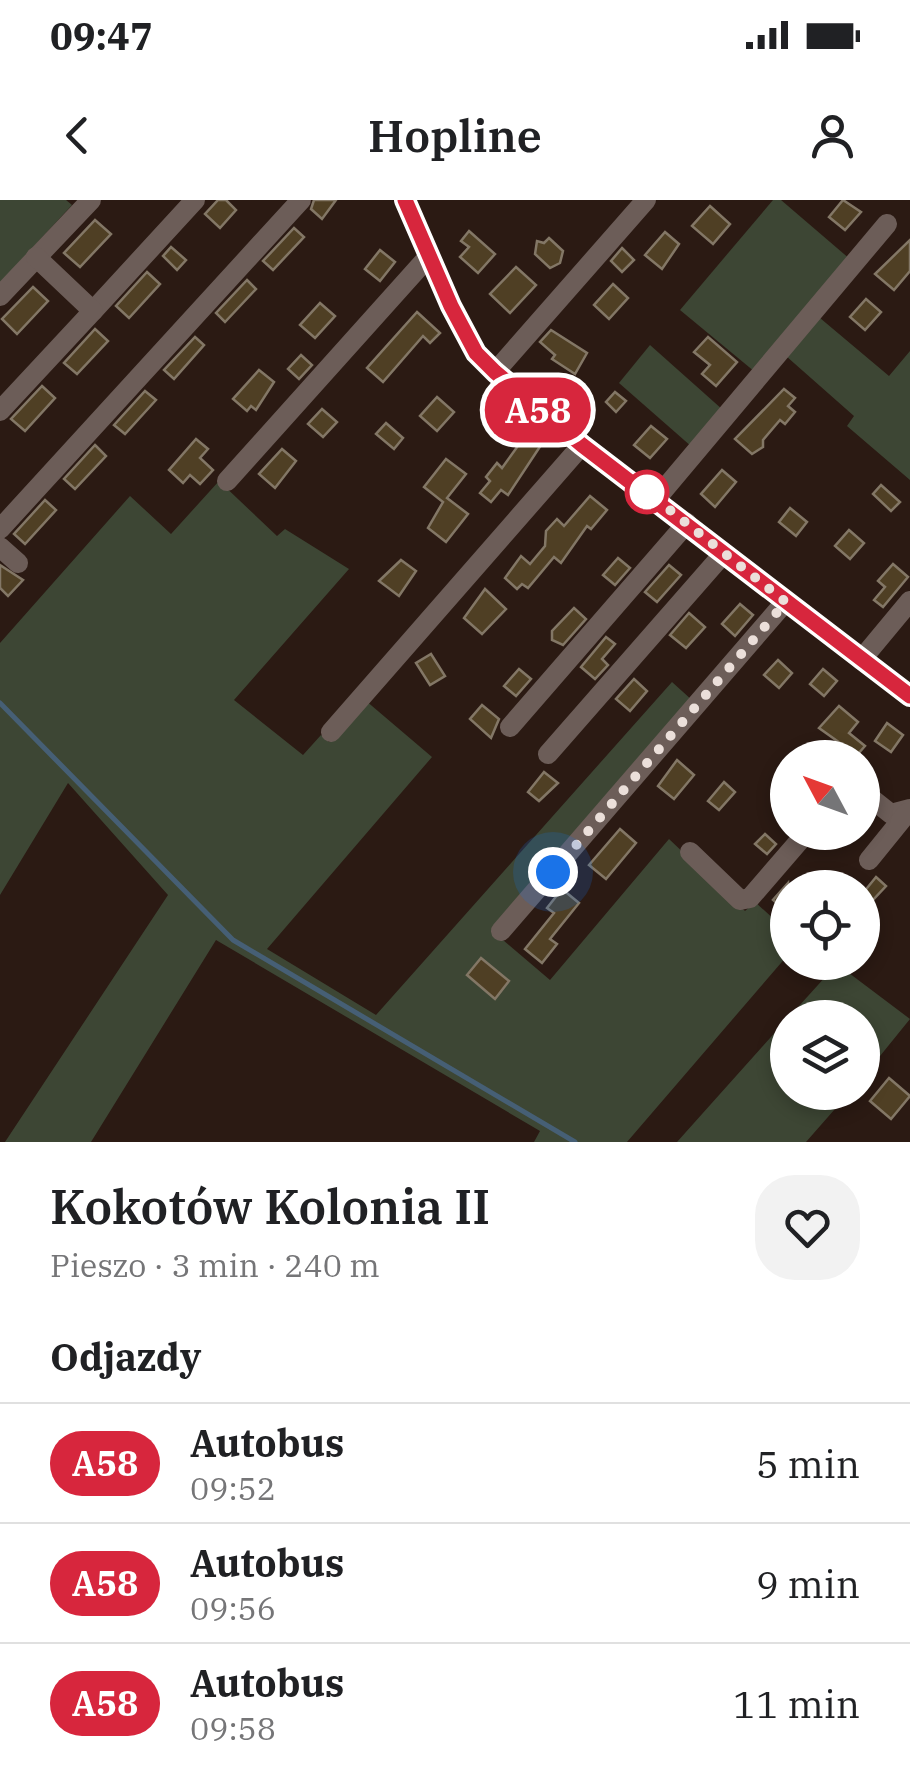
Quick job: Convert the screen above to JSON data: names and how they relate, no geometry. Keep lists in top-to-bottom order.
{
  "lines": ["bus line A58"],
  "north": "top left",
  "page": {
    "status": "09:47",
    "header": "Hopline",
    "on_map": "A58",
    "heading": [
      ["Kokotów Kolonia II", "Pieszo · 3 min · 240 m"],
      "Odjazdy"
    ],
    "list": [
      {
        "mark": "A58",
        "name": "Autobus",
        "note": "09:52",
        "value": "5 min"
      },
      {
        "mark": "A58",
        "name": "Autobus",
        "note": "09:56",
        "value": "9 min"
      },
      {
        "mark": "A58",
        "name": "Autobus",
        "note": "09:58",
        "value": "11 min"
      }
    ]
  }
}
